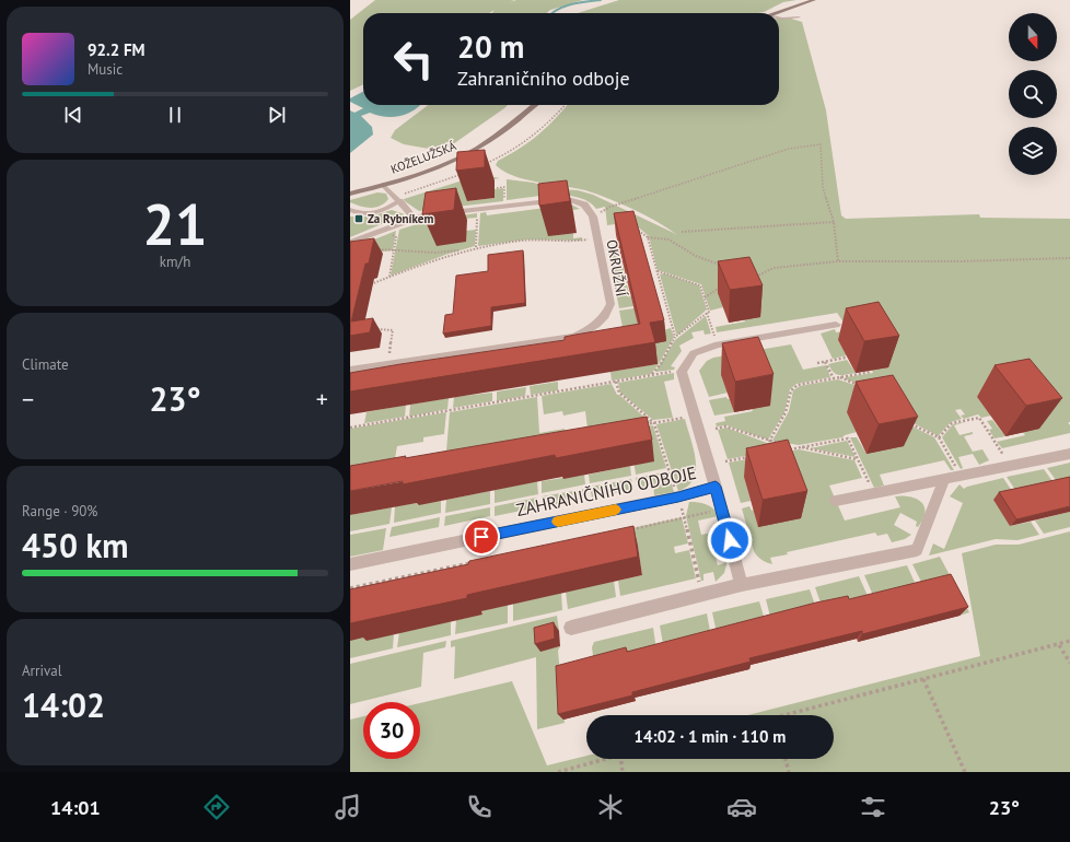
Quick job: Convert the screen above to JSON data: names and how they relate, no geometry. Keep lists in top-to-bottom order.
{
  "streets": {
    "main road": ["KOŽELUŽSKÁ"],
    "street": ["OKRUŽNÍ", "ZAHRANIČNÍHO ODBOJE"]
  },
  "places": {
    "transit": ["Za Rybníkem"]
  },
  "north": "bottom",
  "page": {
    "turn": ["20 m", "Zahraničního odboje"],
    "song": ["92.2 FM", "Music"],
    "tile": [
      ["21", "km/h"],
      "Climate",
      ["Range · 90%", "450 km"],
      ["Arrival", "14:02"]
    ],
    "heat": ["−", "23°", "+"],
    "limit": "30",
    "trip": "14:02 · 1 min · 110 m",
    "tabs": ["14:01", "23°"]
  }
}
